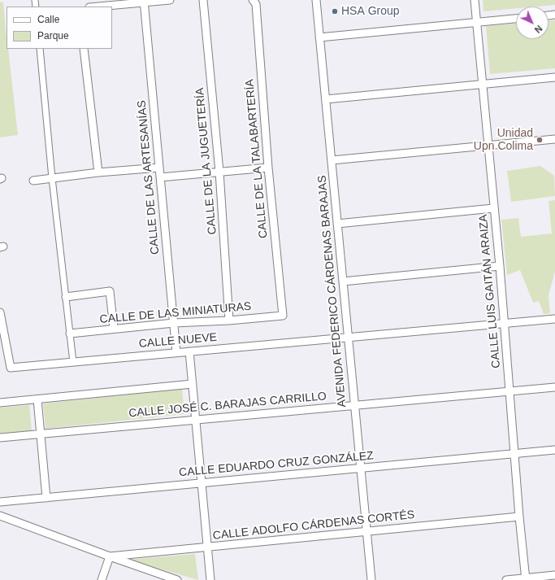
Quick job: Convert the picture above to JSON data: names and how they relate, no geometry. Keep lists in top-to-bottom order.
{
  "streets": {
    "street": [
      "CALLE DE LA TALABARTERÍA",
      "CALLE DE LA JUGUETERÍA",
      "CALLE DE LAS ARTESANÍAS",
      "AVENIDA FEDERICO CÁRDENAS BARAJAS",
      "CALLE LUIS GAITÁN ARAIZA",
      "CALLE DE LAS MINIATURAS",
      "CALLE NUEVE",
      "CALLE JOSÉ C. BARAJAS CARRILLO",
      "CALLE EDUARDO CRUZ GONZÁLEZ",
      "CALLE ADOLFO CÁRDENAS CORTÉS"
    ]
  },
  "crossings": [
    ["CALLE DE LA TALABARTERÍA", "CALLE DE LAS MINIATURAS"],
    ["CALLE DE LA JUGUETERÍA", "CALLE DE LAS MINIATURAS"],
    ["CALLE DE LAS ARTESANÍAS", "CALLE DE LAS MINIATURAS"],
    ["CALLE DE LAS ARTESANÍAS", "CALLE NUEVE"],
    ["AVENIDA FEDERICO CÁRDENAS BARAJAS", "CALLE NUEVE"],
    ["AVENIDA FEDERICO CÁRDENAS BARAJAS", "CALLE JOSÉ C. BARAJAS CARRILLO"],
    ["AVENIDA FEDERICO CÁRDENAS BARAJAS", "CALLE EDUARDO CRUZ GONZÁLEZ"],
    ["AVENIDA FEDERICO CÁRDENAS BARAJAS", "CALLE ADOLFO CÁRDENAS CORTÉS"],
    ["CALLE LUIS GAITÁN ARAIZA", "CALLE NUEVE"],
    ["CALLE LUIS GAITÁN ARAIZA", "CALLE JOSÉ C. BARAJAS CARRILLO"],
    ["CALLE LUIS GAITÁN ARAIZA", "CALLE EDUARDO CRUZ GONZÁLEZ"],
    ["CALLE LUIS GAITÁN ARAIZA", "CALLE ADOLFO CÁRDENAS CORTÉS"]
  ],
  "places": ["HSA Group", "Unidad Upn Colima"],
  "legend": ["Calle", "Parque"],
  "north": "bottom right"
}
